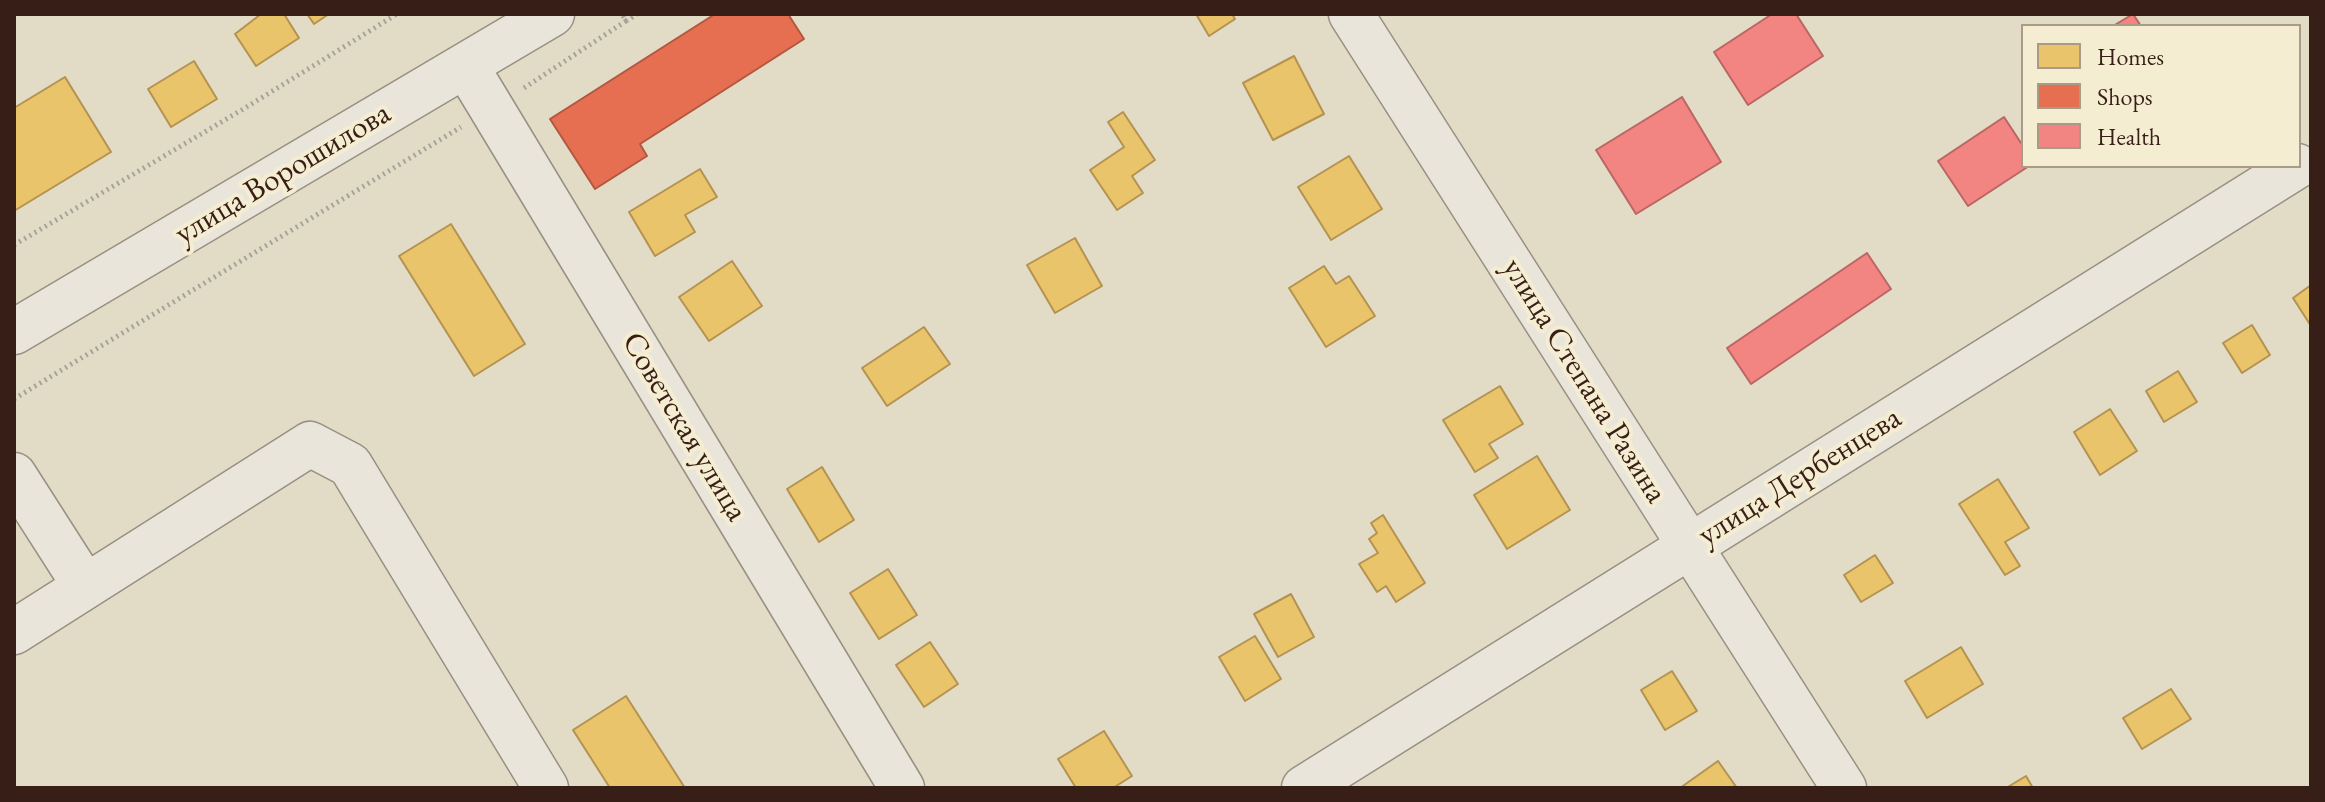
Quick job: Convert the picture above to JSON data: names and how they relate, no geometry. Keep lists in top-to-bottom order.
{
  "streets": {
    "street": [
      "улица Ворошилова",
      "улица Степана Разина",
      "Советская улица",
      "улица Дербенцева"
    ]
  },
  "crossings": [
    ["улица Ворошилова", "Советская улица"],
    ["улица Степана Разина", "улица Дербенцева"]
  ],
  "legend": ["Homes", "Shops", "Health"]
}
